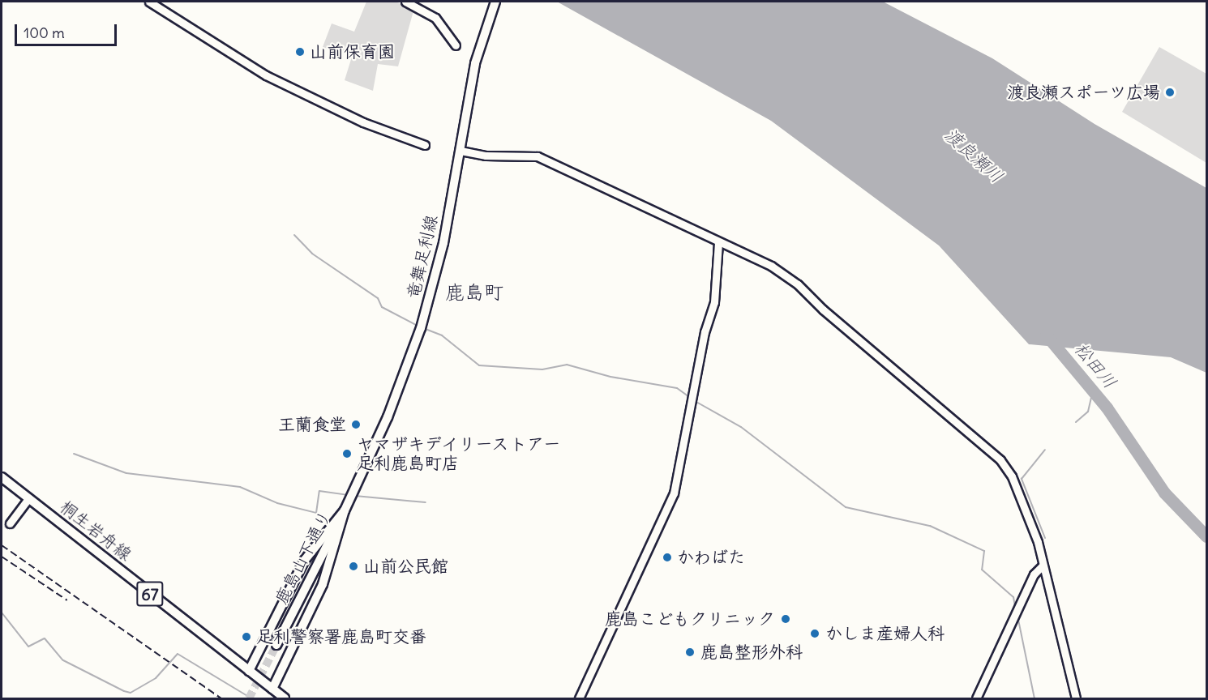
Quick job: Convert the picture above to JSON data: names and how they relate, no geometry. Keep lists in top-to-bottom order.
{
  "streets": {
    "main road": [
      "竜舞足利線",
      "桐生岩舟線",
      "鹿島山下通り",
      "67"
    ]
  },
  "crossings": [
    ["竜舞足利線", "桐生岩舟線"],
    ["竜舞足利線", "鹿島山下通り"]
  ],
  "districts": ["鹿島町"],
  "water": ["渡良瀬川", "松田川"],
  "places": [
    "山前保育園",
    "渡良瀬スポーツ広場",
    "王蘭食堂",
    "ヤマザキデイリーストアー 足利鹿島町店",
    "かわばた",
    "山前公民館",
    "鹿島こどもクリニック",
    "かしま産婦人科",
    "足利警察署鹿島町交番",
    "鹿島整形外科"
  ],
  "scale_bar": "100 m"
}
